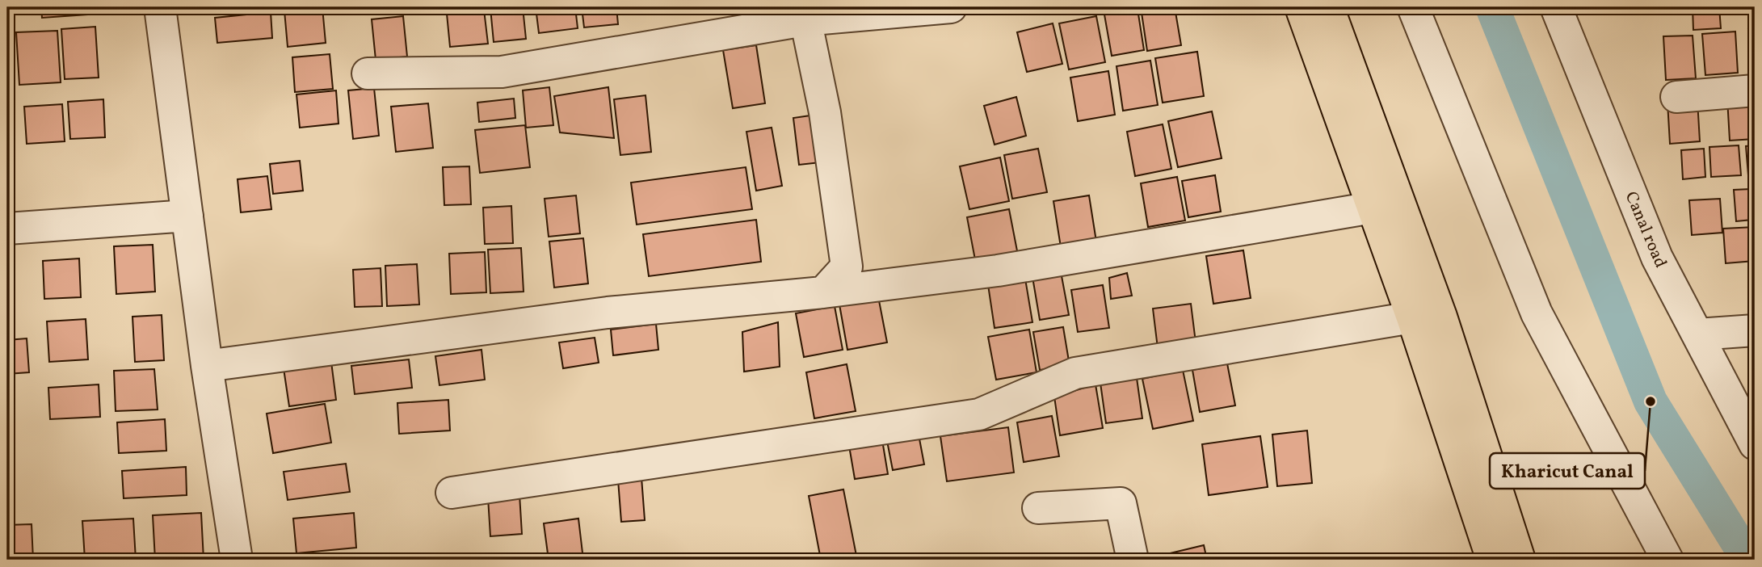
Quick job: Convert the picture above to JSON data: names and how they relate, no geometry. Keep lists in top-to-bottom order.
{
  "streets": {
    "street": ["Canal road"]
  },
  "places": ["Kharicut Canal"]
}
